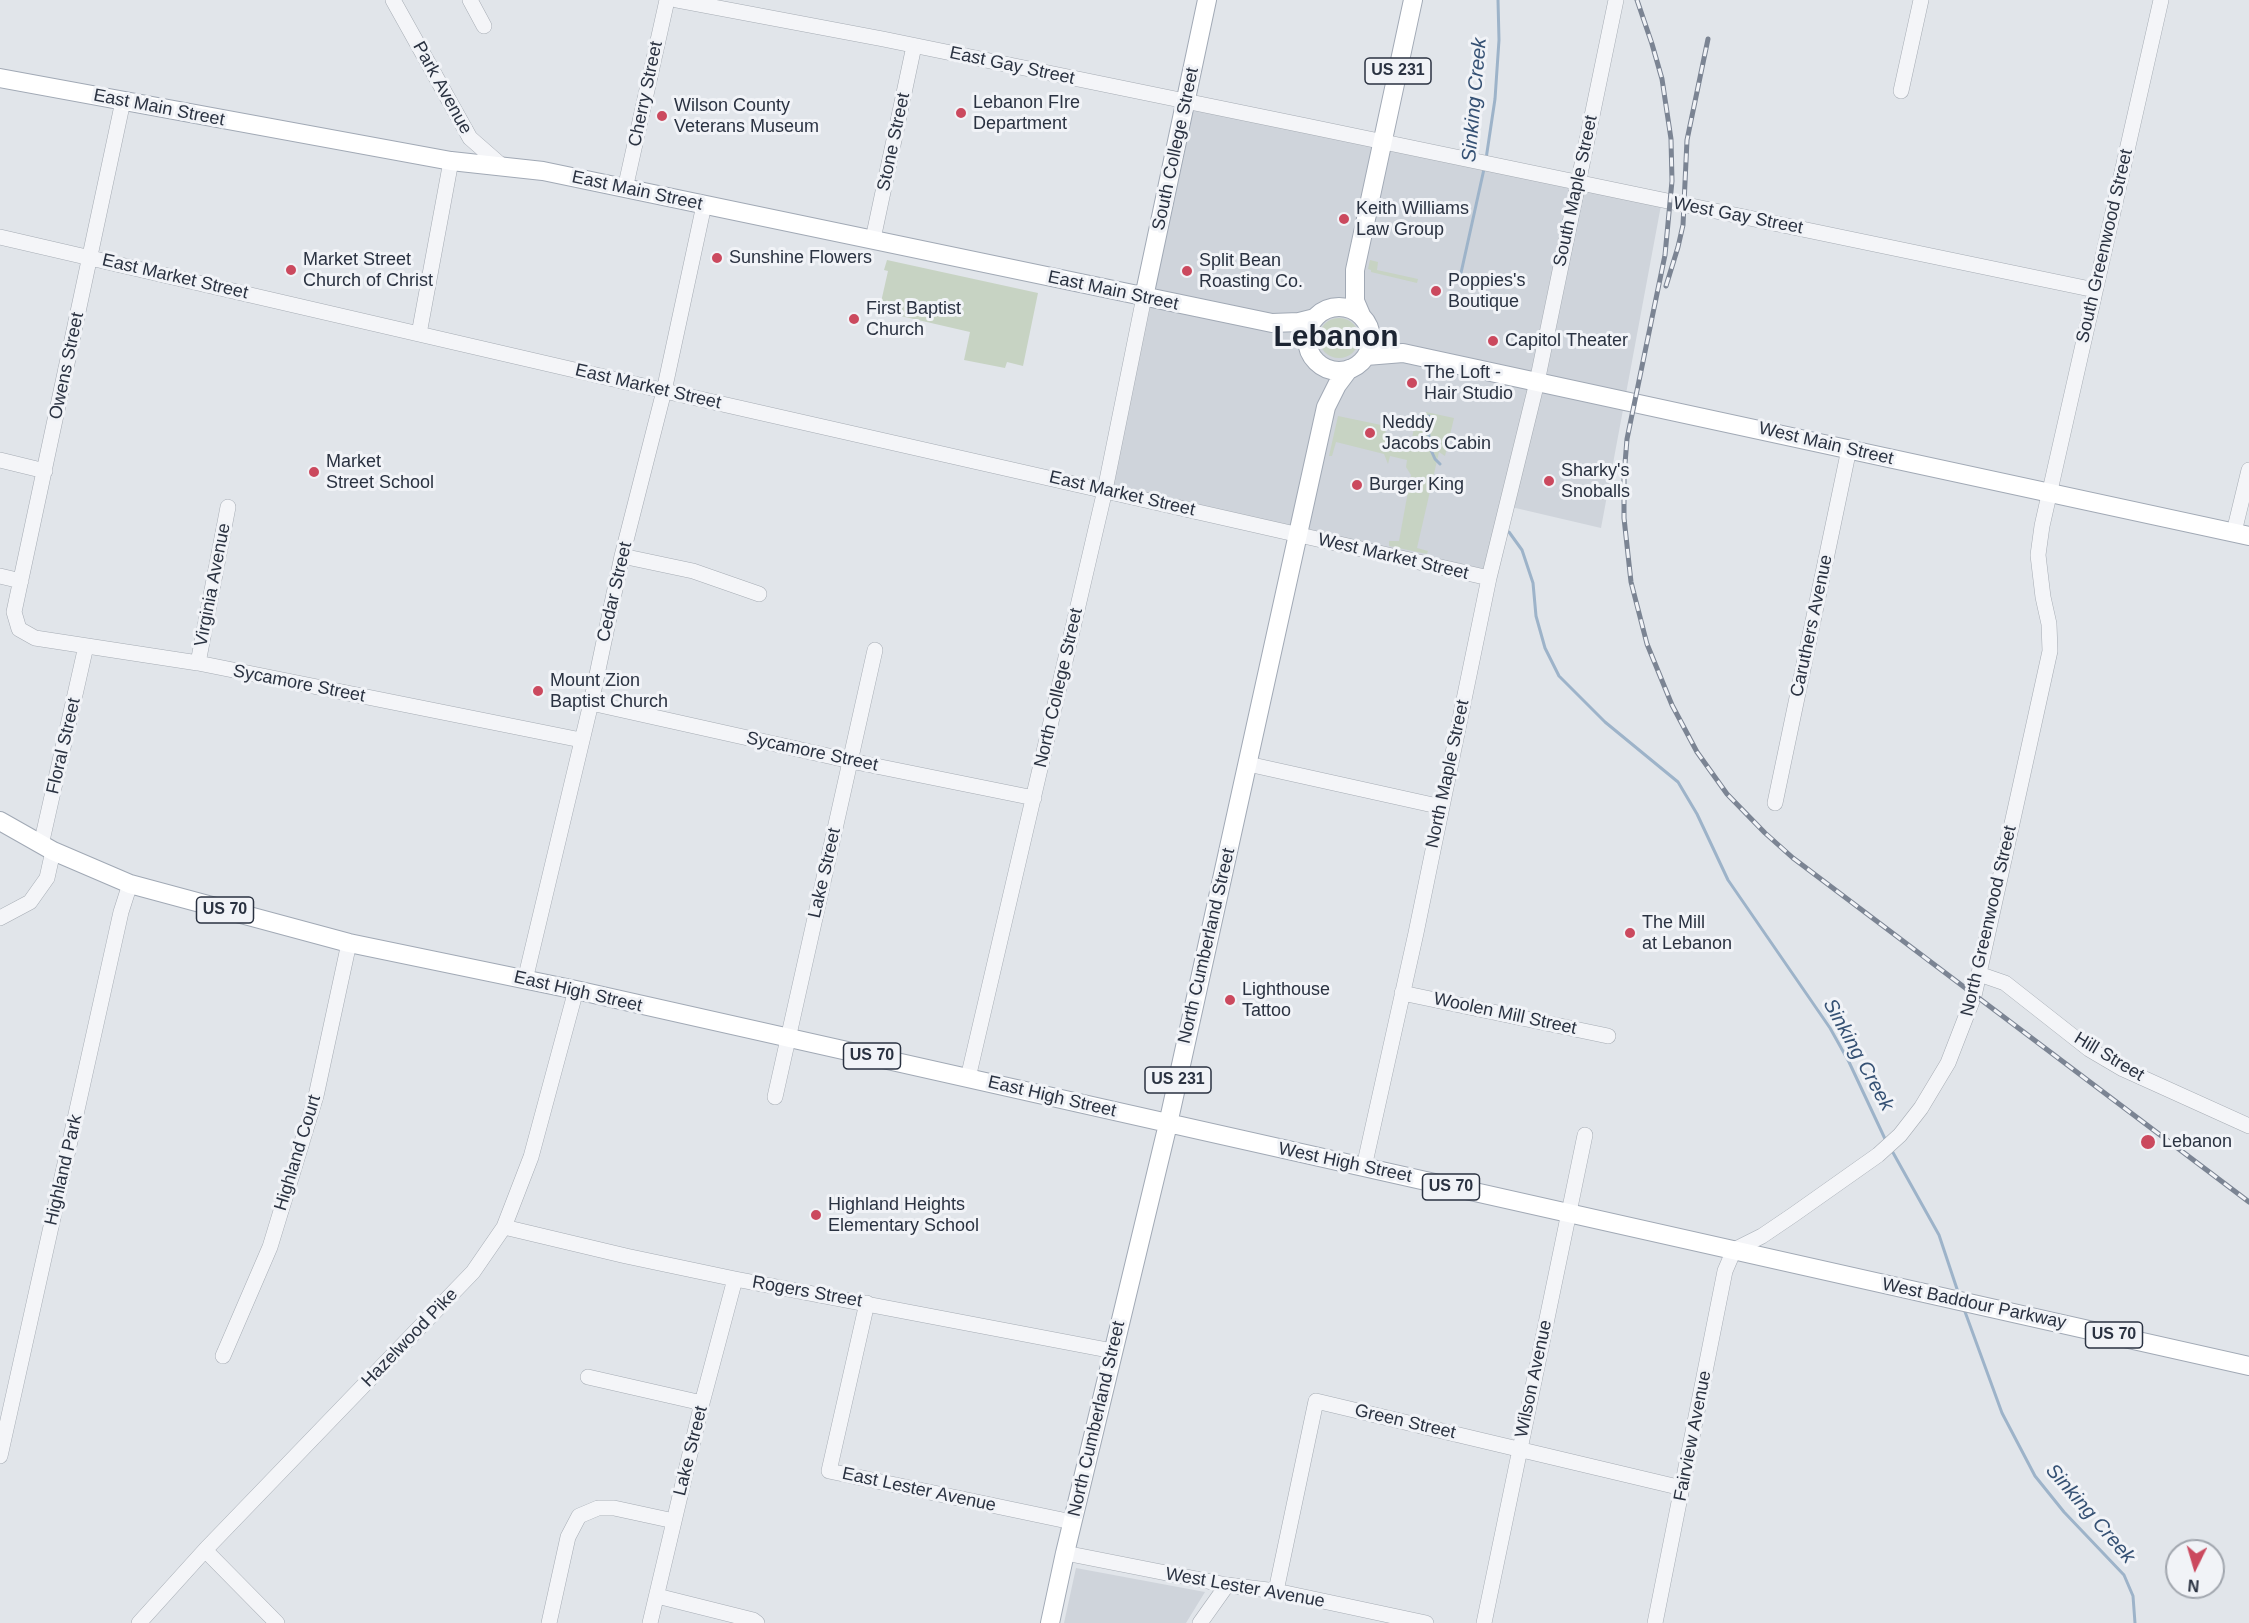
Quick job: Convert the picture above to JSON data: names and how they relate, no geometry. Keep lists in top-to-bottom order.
{
  "streets": {
    "main road": [
      "US 231",
      "East Main Street",
      "South College Street",
      "West Main Street",
      "US 70",
      "North Cumberland Street",
      "East High Street",
      "West High Street",
      "West Baddour Parkway"
    ],
    "street": [
      "East Gay Street",
      "Park Avenue",
      "Cherry Street",
      "Stone Street",
      "South Maple Street",
      "West Gay Street",
      "South Greenwood Street",
      "East Market Street",
      "Owens Street",
      "West Market Street",
      "Virginia Avenue",
      "Cedar Street",
      "Caruthers Avenue",
      "Sycamore Street",
      "North College Street",
      "Floral Street",
      "North Maple Street",
      "Lake Street",
      "North Greenwood Street",
      "Woolen Mill Street",
      "Hill Street",
      "Highland Court",
      "Highland Park",
      "Rogers Street",
      "Hazelwood Pike",
      "Wilson Avenue",
      "Green Street",
      "Fairview Avenue",
      "East Lester Avenue",
      "West Lester Avenue"
    ]
  },
  "crossings": [
    ["East Gay Street", "US 231"],
    ["East Gay Street", "Stone Street"],
    ["East Gay Street", "South College Street"],
    ["East Gay Street", "West Gay Street"],
    ["US 231", "East Main Street"],
    ["US 231", "West Gay Street"],
    ["US 231", "West Main Street"],
    ["US 231", "North Cumberland Street"],
    ["Park Avenue", "East Main Street"],
    ["Cherry Street", "East Main Street"],
    ["East Main Street", "Stone Street"],
    ["East Main Street", "South College Street"],
    ["East Main Street", "Owens Street"],
    ["East Main Street", "West Main Street"],
    ["East Main Street", "Cedar Street"],
    ["East Main Street", "North College Street"],
    ["East Main Street", "North Cumberland Street"],
    ["South College Street", "North College Street"],
    ["South Maple Street", "West Gay Street"],
    ["South Maple Street", "West Main Street"],
    ["South Maple Street", "North Maple Street"],
    ["West Gay Street", "South Greenwood Street"],
    ["South Greenwood Street", "West Main Street"],
    ["South Greenwood Street", "North Greenwood Street"],
    ["East Market Street", "Owens Street"],
    ["East Market Street", "West Market Street"],
    ["East Market Street", "Cedar Street"],
    ["East Market Street", "North College Street"],
    ["East Market Street", "North Cumberland Street"],
    ["Owens Street", "Sycamore Street"],
    ["West Main Street", "Caruthers Avenue"],
    ["West Main Street", "North Maple Street"],
    ["West Main Street", "North Greenwood Street"],
    ["West Main Street", "North Cumberland Street"],
    ["West Market Street", "North Maple Street"],
    ["West Market Street", "North Cumberland Street"],
    ["Virginia Avenue", "Sycamore Street"],
    ["Cedar Street", "Sycamore Street"],
    ["Cedar Street", "East High Street"],
    ["Sycamore Street", "North College Street"],
    ["Sycamore Street", "Floral Street"],
    ["Sycamore Street", "Lake Street"],
    ["North College Street", "East High Street"],
    ["Floral Street", "East High Street"],
    ["North Maple Street", "Woolen Mill Street"],
    ["North Maple Street", "West High Street"],
    ["Lake Street", "East High Street"],
    ["Lake Street", "Rogers Street"],
    ["North Greenwood Street", "Hill Street"],
    ["North Greenwood Street", "West High Street"],
    ["North Greenwood Street", "West Baddour Parkway"],
    ["North Greenwood Street", "Fairview Avenue"],
    ["North Cumberland Street", "East High Street"],
    ["North Cumberland Street", "West High Street"],
    ["North Cumberland Street", "Rogers Street"],
    ["North Cumberland Street", "East Lester Avenue"],
    ["North Cumberland Street", "West Lester Avenue"],
    ["East High Street", "Highland Court"],
    ["East High Street", "West High Street"],
    ["East High Street", "Highland Park"],
    ["East High Street", "Hazelwood Pike"],
    ["West High Street", "West Baddour Parkway"],
    ["West High Street", "Wilson Avenue"],
    ["West High Street", "Fairview Avenue"],
    ["Rogers Street", "Hazelwood Pike"],
    ["Rogers Street", "East Lester Avenue"],
    ["West Baddour Parkway", "Fairview Avenue"],
    ["Wilson Avenue", "Green Street"],
    ["Green Street", "Fairview Avenue"],
    ["Green Street", "West Lester Avenue"]
  ],
  "districts": ["Lebanon"],
  "water": ["Sinking Creek"],
  "places": [
    "Lebanon FIre Department",
    "Wilson County Veterans Museum",
    "Keith Williams Law Group",
    "Sunshine Flowers",
    "Market Street Church of Christ",
    "Split Bean Roasting Co.",
    "Poppies's Boutique",
    "First Baptist Church",
    "Capitol Theater",
    "The Loft - Hair Studio",
    "Neddy Jacobs Cabin",
    "Market Street School",
    "Sharky's Snoballs",
    "Burger King",
    "Mount Zion Baptist Church",
    "The Mill at Lebanon",
    "Lighthouse Tattoo",
    "Lebanon",
    "Highland Heights Elementary School"
  ],
  "north": "bottom"
}
